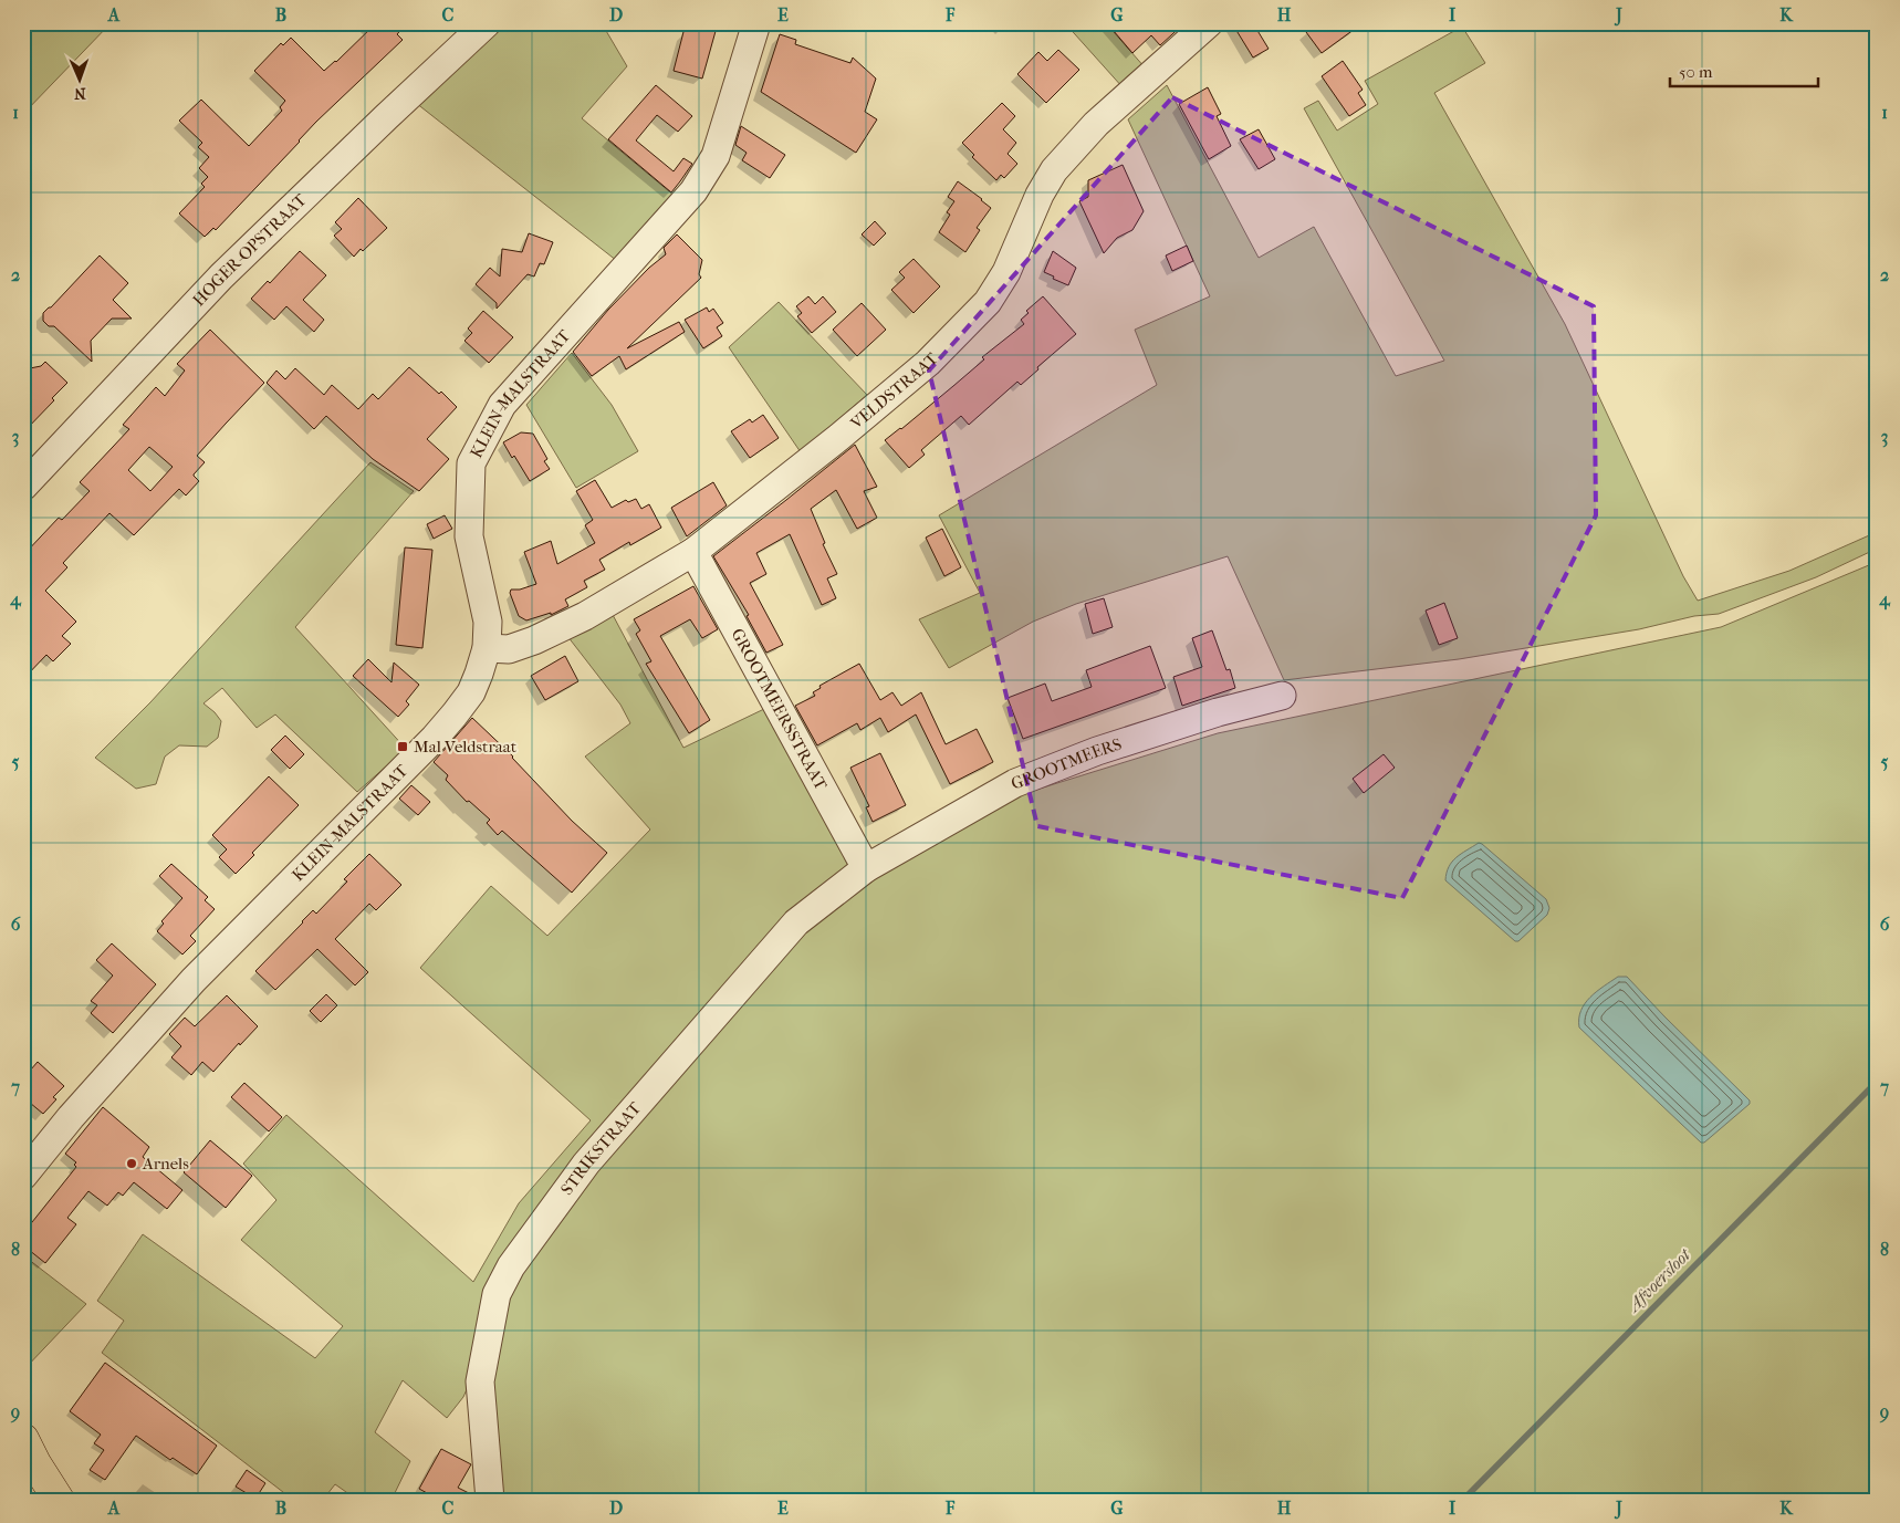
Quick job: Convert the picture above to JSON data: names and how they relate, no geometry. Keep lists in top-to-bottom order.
{
  "streets": {
    "street": [
      "HOGER-OPSTRAAT",
      "VELDSTRAAT",
      "KLEIN-MALSTRAAT",
      "GROOTMEERSSTRAAT",
      "GROOTMEERS",
      "STRIKSTRAAT"
    ]
  },
  "crossings": [
    ["VELDSTRAAT", "KLEIN-MALSTRAAT"],
    ["VELDSTRAAT", "GROOTMEERSSTRAAT"],
    ["GROOTMEERSSTRAAT", "GROOTMEERS"],
    ["GROOTMEERSSTRAAT", "STRIKSTRAAT"],
    ["GROOTMEERS", "STRIKSTRAAT"]
  ],
  "water": ["Afvoersloot"],
  "places": {
    "transit": ["Mal Veldstraat"],
    "other": ["Arnels"]
  },
  "scale_bar": "50 m",
  "north": "bottom",
  "grid": {
    "columns": [
      "A",
      "B",
      "C",
      "D",
      "E",
      "F",
      "G",
      "H",
      "I",
      "J",
      "K"
    ],
    "rows": [
      "1",
      "2",
      "3",
      "4",
      "5",
      "6",
      "7",
      "8",
      "9"
    ]
  }
}
